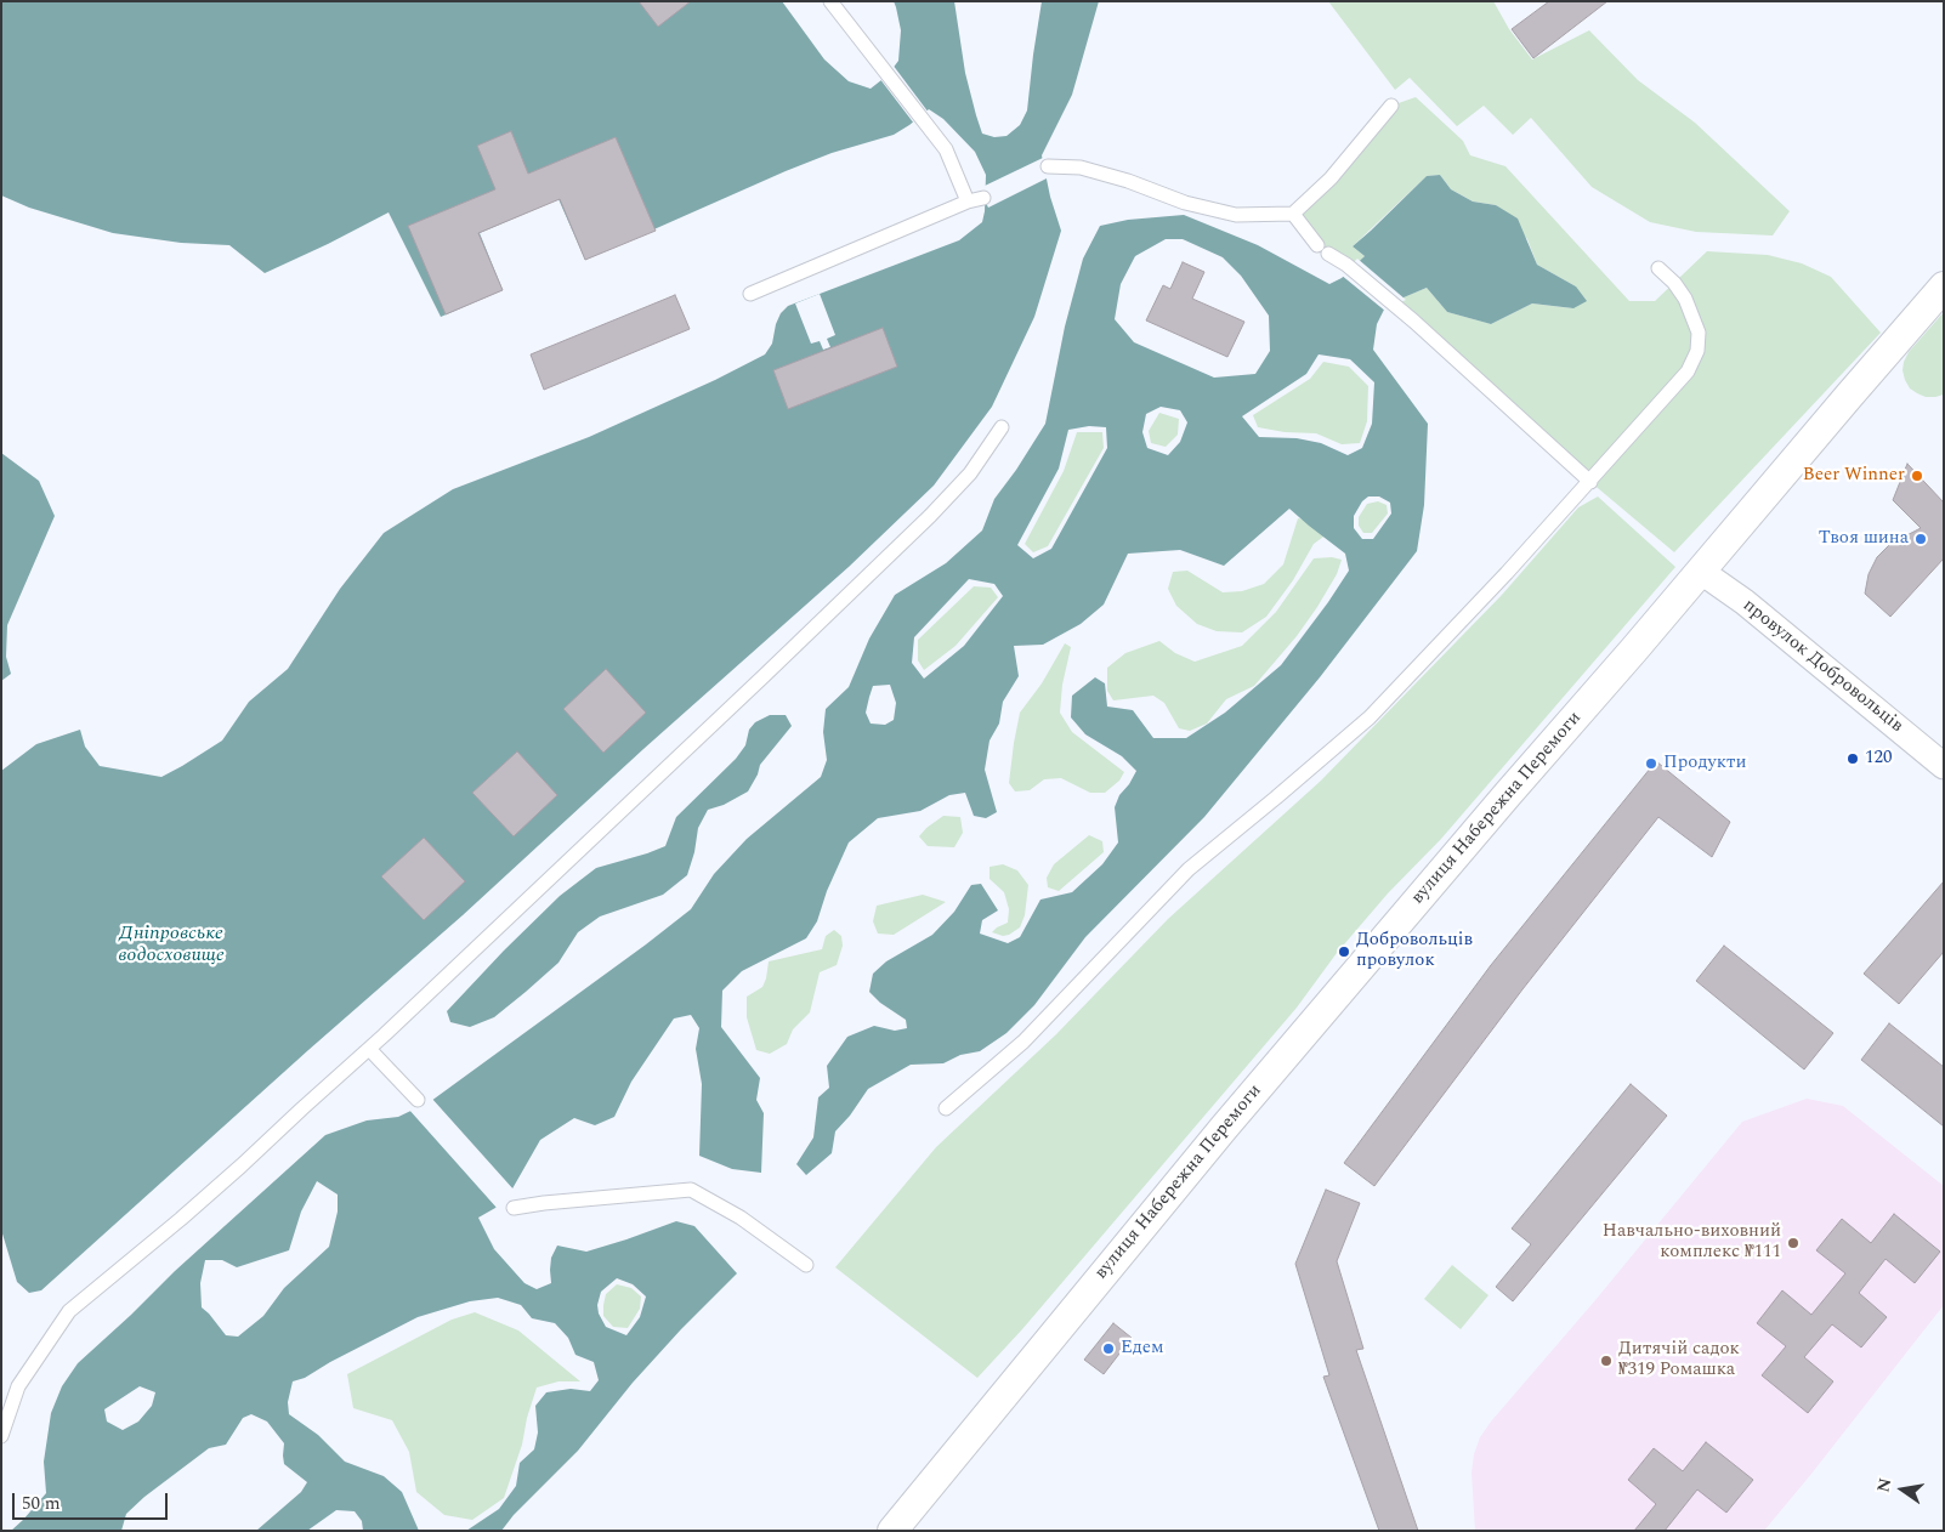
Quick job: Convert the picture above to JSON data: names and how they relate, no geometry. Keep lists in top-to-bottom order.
{
  "streets": {
    "main road": ["провулок Добровольців", "вулиця Набережна Перемоги"]
  },
  "crossings": [
    ["провулок Добровольців", "вулиця Набережна Перемоги"]
  ],
  "water": ["Дніпровське водосховище"],
  "places": [
    "Beer Winner",
    "Твоя шина",
    "120",
    "Продукти",
    "Добровольців провулок",
    "Навчально-виховний комплекс №111",
    "Едем",
    "Дитячій садок №319 Ромашка"
  ],
  "scale_bar": "50 m",
  "north": "left"
}
